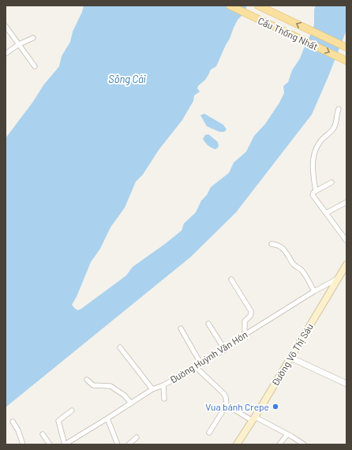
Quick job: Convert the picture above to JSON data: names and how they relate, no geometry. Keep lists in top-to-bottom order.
{
  "streets": {
    "main road": ["Cầu Thống Nhất", "Đường Võ Thị Sáu"],
    "street": ["Đường Huỳnh Văn Hớn"]
  },
  "crossings": [
    ["Đường Võ Thị Sáu", "Đường Huỳnh Văn Hớn"]
  ],
  "water": ["Sông Cái"],
  "places": ["Vua bánh Crepe"]
}
